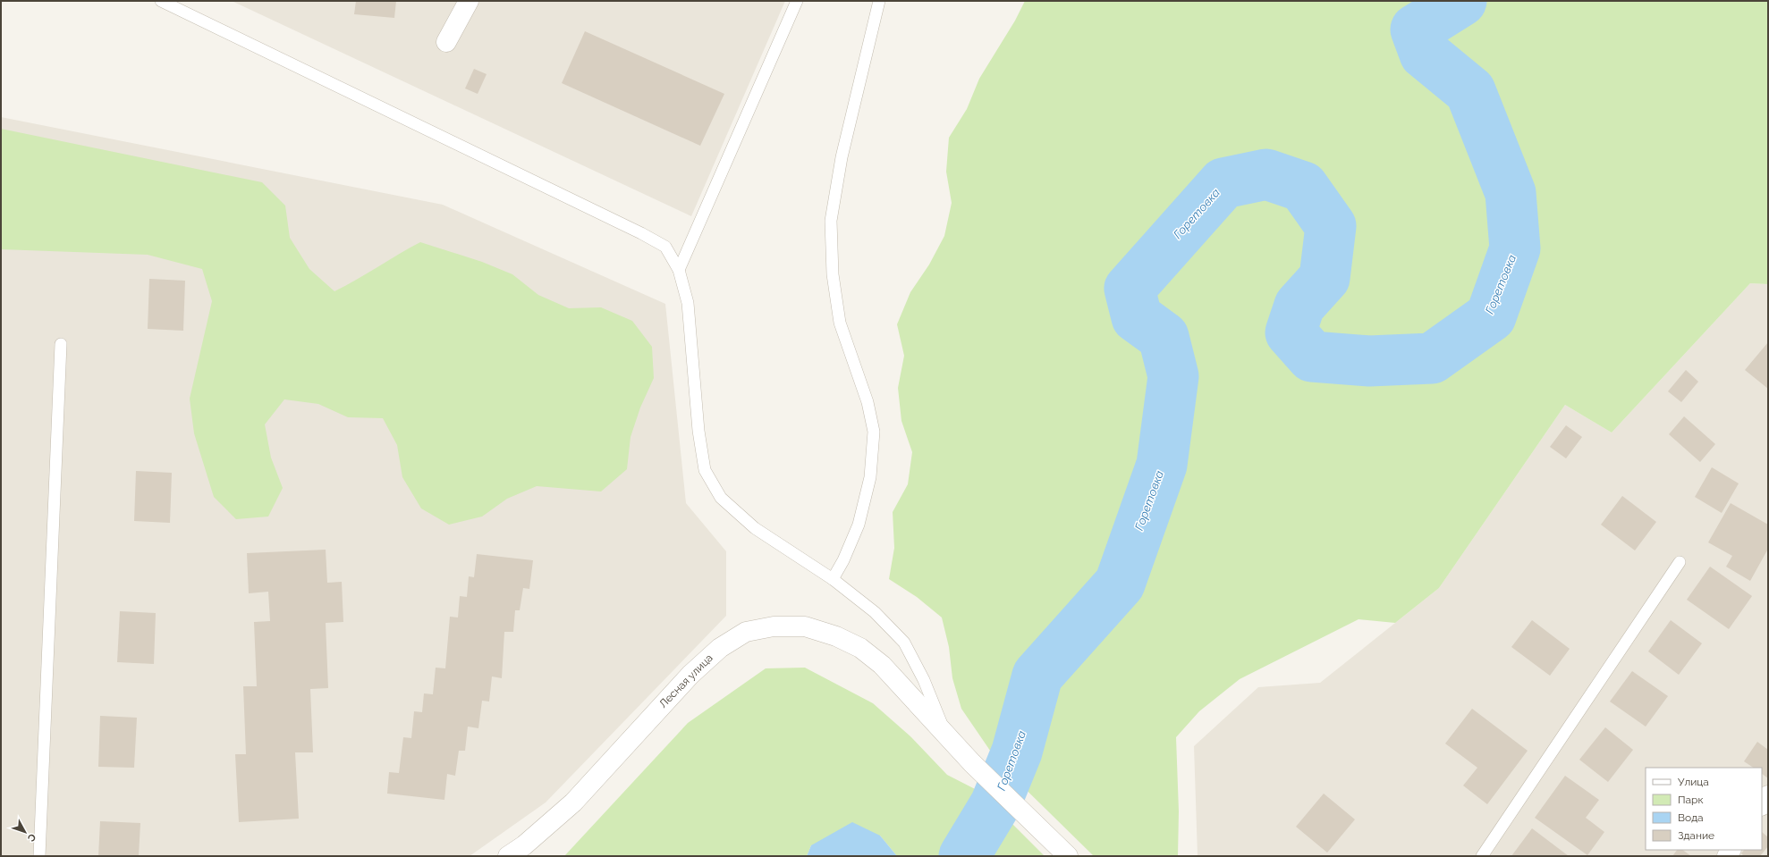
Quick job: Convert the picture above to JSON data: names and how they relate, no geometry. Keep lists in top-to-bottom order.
{
  "streets": {
    "street": ["Лесная улица"]
  },
  "water": ["Горетовка"],
  "legend": [
    "Улица",
    "Парк",
    "Вода",
    "Здание"
  ],
  "north": "bottom right"
}
